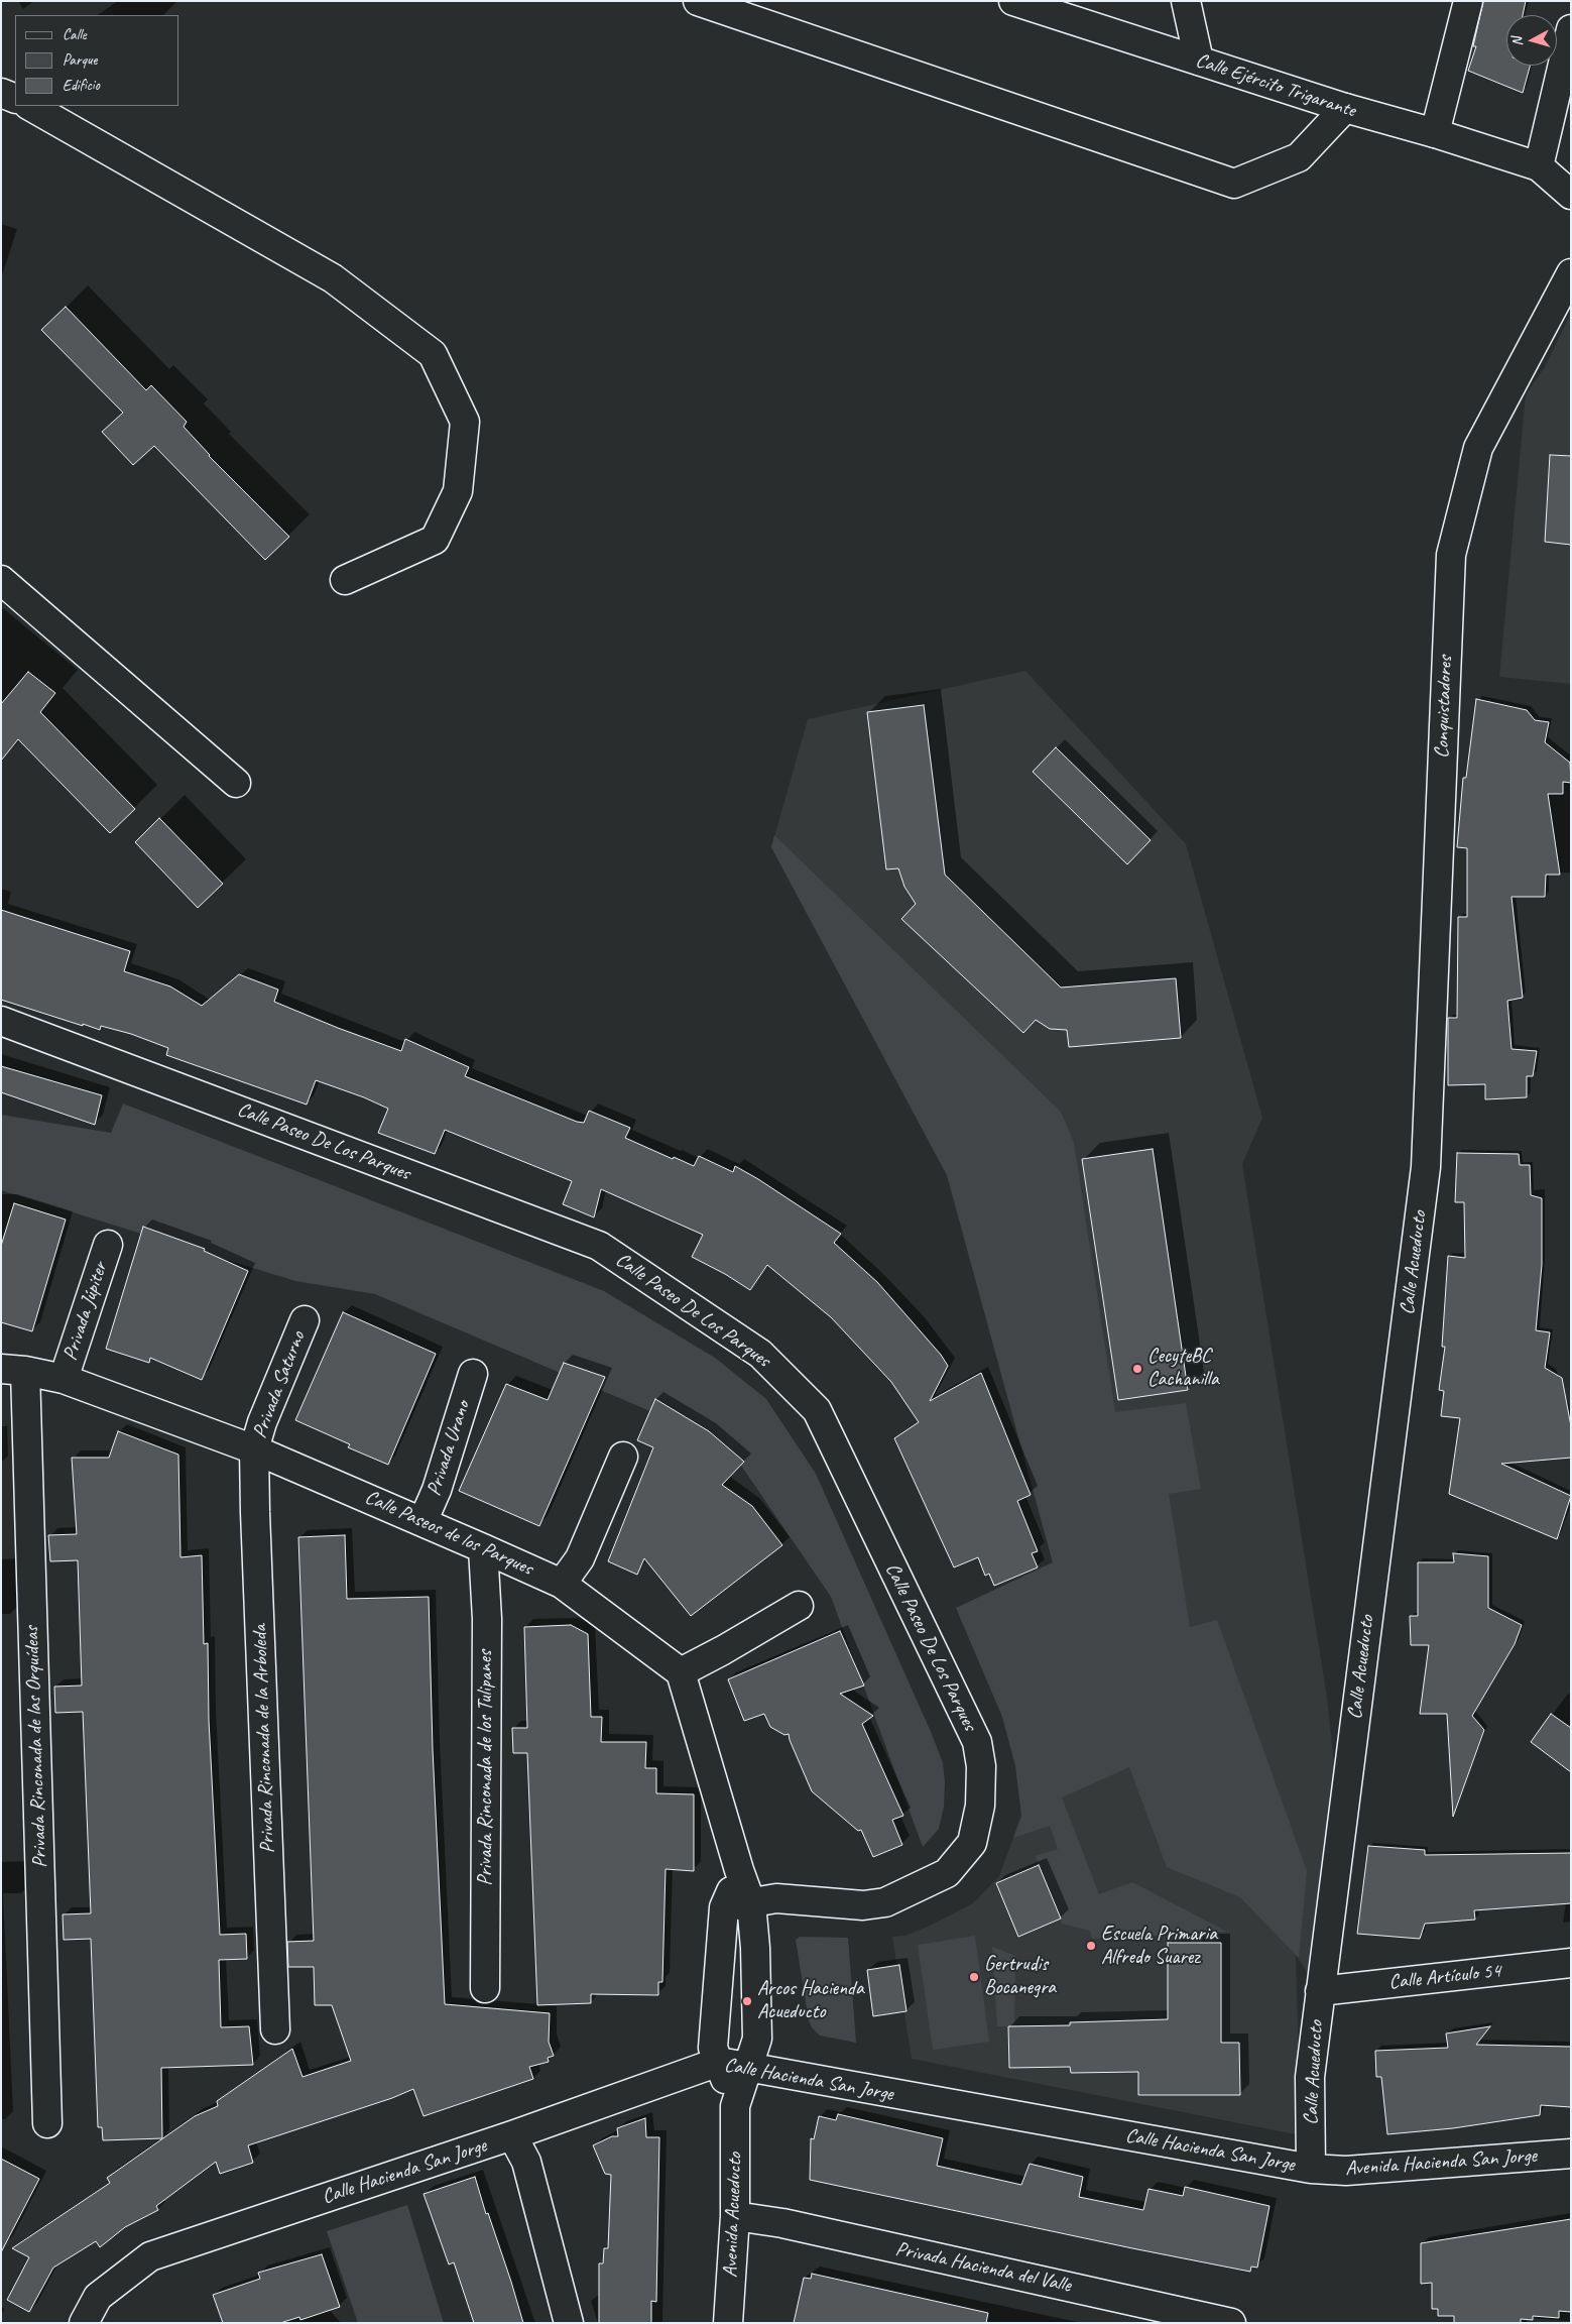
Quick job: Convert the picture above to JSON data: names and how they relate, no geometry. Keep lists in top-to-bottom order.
{
  "streets": {
    "street": [
      "Calle Ejército Trigarante",
      "Conquistadores",
      "Calle Paseo De Los Parques",
      "Calle Acueducto",
      "Privada Júpiter",
      "Privada Saturno",
      "Privada Urano",
      "Calle Paseos de los Parques",
      "Privada Rinconada de la Arboleda",
      "Privada Rinconada de las Orquídeas",
      "Privada Rinconada de los Tulipanes",
      "Calle Artículo 54",
      "Calle Hacienda San Jorge",
      "Avenida Hacienda San Jorge",
      "Avenida Acueducto",
      "Privada Hacienda del Valle"
    ]
  },
  "crossings": [
    ["Conquistadores", "Calle Acueducto"],
    ["Calle Paseo De Los Parques", "Avenida Acueducto"],
    ["Calle Acueducto", "Calle Artículo 54"],
    ["Calle Acueducto", "Calle Hacienda San Jorge"],
    ["Calle Acueducto", "Avenida Hacienda San Jorge"],
    ["Privada Júpiter", "Calle Paseos de los Parques"],
    ["Privada Saturno", "Calle Paseos de los Parques"],
    ["Privada Saturno", "Privada Rinconada de la Arboleda"],
    ["Privada Urano", "Calle Paseos de los Parques"],
    ["Calle Paseos de los Parques", "Privada Rinconada de la Arboleda"],
    ["Calle Paseos de los Parques", "Privada Rinconada de las Orquídeas"],
    ["Calle Paseos de los Parques", "Privada Rinconada de los Tulipanes"],
    ["Calle Hacienda San Jorge", "Avenida Hacienda San Jorge"],
    ["Calle Hacienda San Jorge", "Avenida Acueducto"],
    ["Avenida Acueducto", "Privada Hacienda del Valle"]
  ],
  "places": [
    "CecyteBC Cachanilla",
    "Escuela Primaria Alfredo Suarez",
    "Gertrudis Bocanegra",
    "Arcos Hacienda Acueducto"
  ],
  "legend": ["Calle", "Parque", "Edificio"],
  "north": "left"
}
